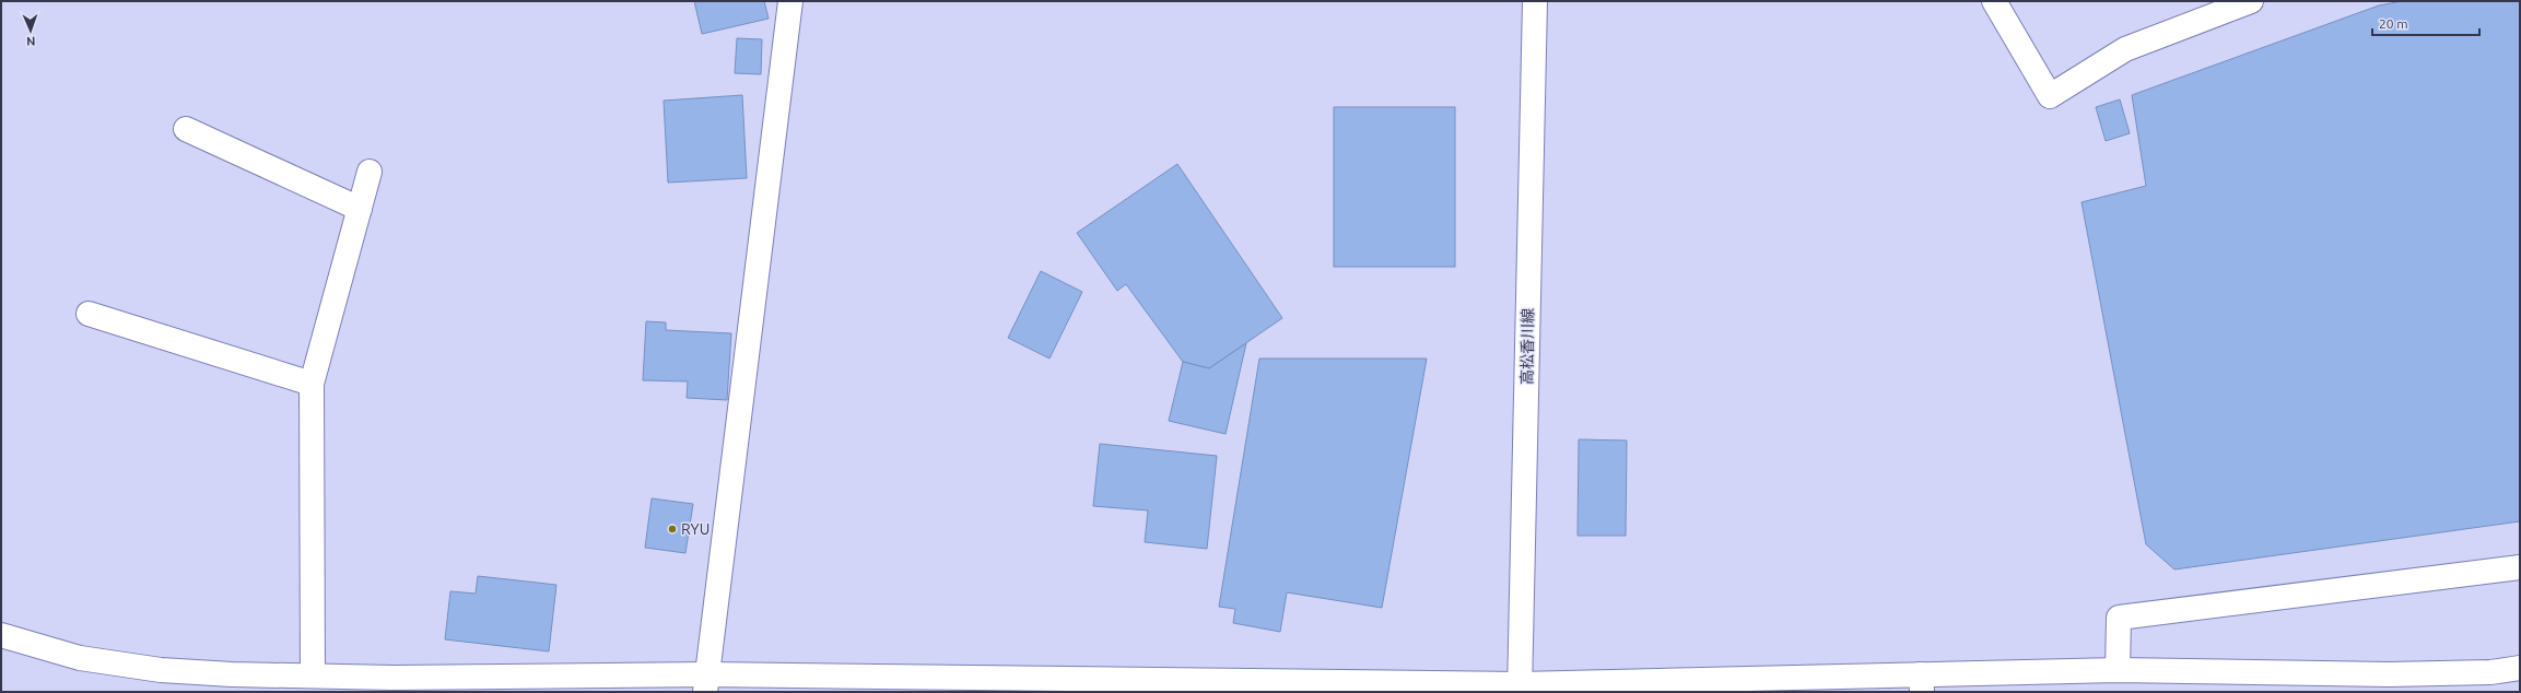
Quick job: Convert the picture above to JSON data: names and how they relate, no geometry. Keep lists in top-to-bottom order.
{
  "streets": {
    "street": ["高松香川線"]
  },
  "places": ["RYU"],
  "scale_bar": "20 m",
  "north": "bottom"
}
